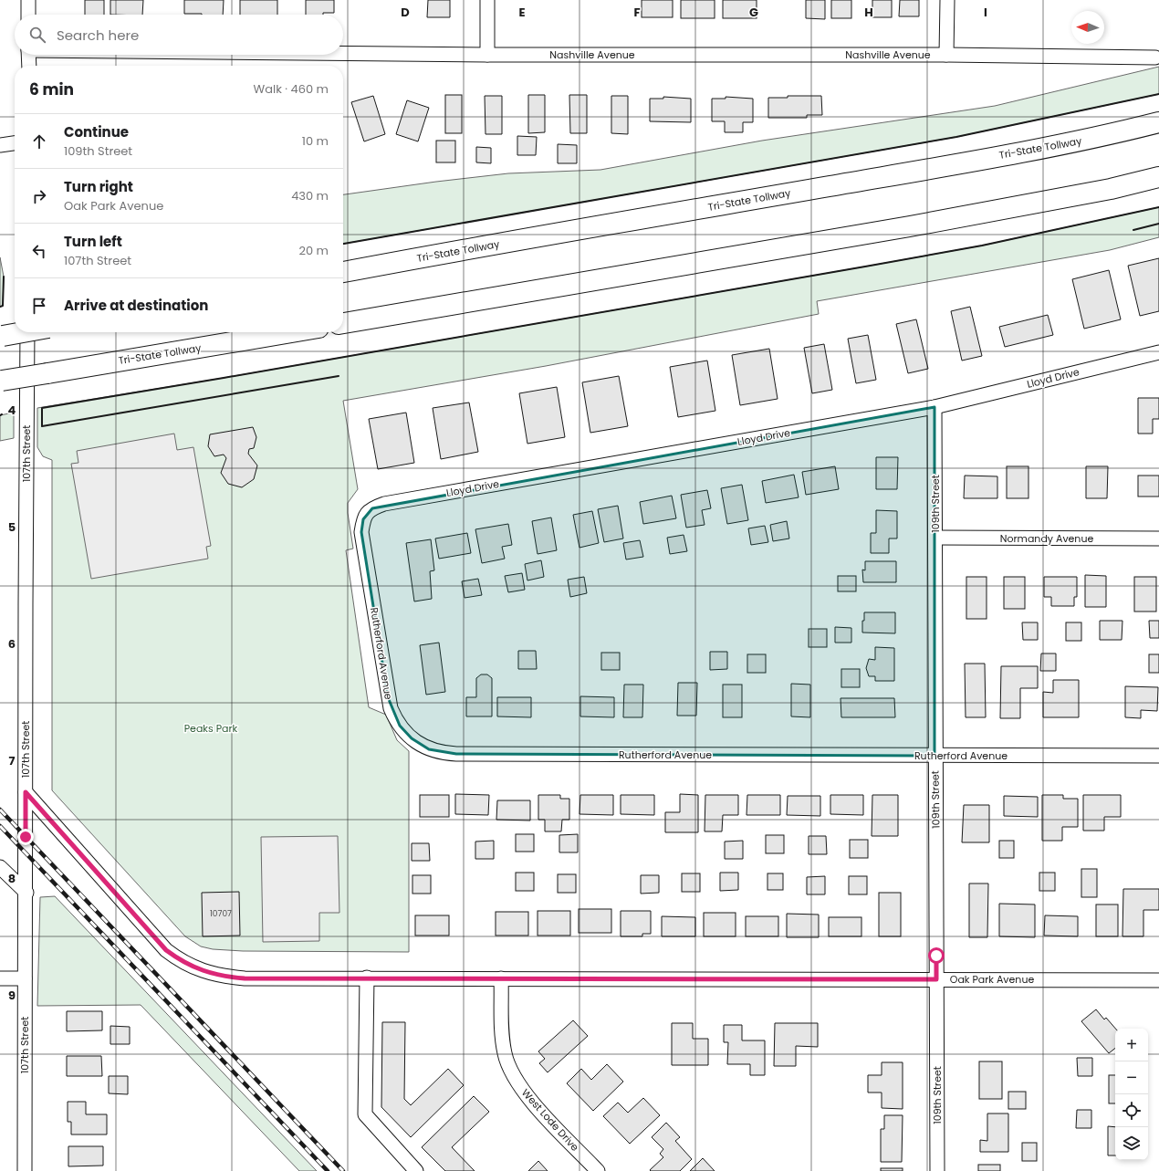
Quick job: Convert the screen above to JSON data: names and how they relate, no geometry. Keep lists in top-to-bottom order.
{
  "streets": {
    "highway": ["Tri-State Tollway"],
    "street": [
      "Nashville Avenue",
      "Lloyd Drive",
      "107th Street",
      "109th Street",
      "Normandy Avenue",
      "Rutherford Avenue",
      "Oak Park Avenue",
      "West Lode Drive"
    ]
  },
  "crossings": [
    ["Lloyd Drive", "109th Street"],
    ["Lloyd Drive", "Rutherford Avenue"],
    ["107th Street", "Oak Park Avenue"],
    ["109th Street", "Normandy Avenue"],
    ["109th Street", "Rutherford Avenue"],
    ["109th Street", "Oak Park Avenue"],
    ["Oak Park Avenue", "West Lode Drive"]
  ],
  "parks": ["Peaks Park"],
  "house_numbers": ["10707"],
  "north": "left",
  "page": {
    "search": "Search here",
    "heading": ["6 min", "Walk · 460 m"],
    "list": [
      ["Continue", "109th Street", "10 m"],
      ["Turn right", "Oak Park Avenue", "430 m"],
      ["Turn left", "107th Street", "20 m"],
      "Arrive at destination"
    ],
    "map_buttons": ["+", "−"]
  },
  "grid": {
    "columns": [
      "D",
      "E",
      "F",
      "G",
      "H",
      "I"
    ],
    "rows": [
      "4",
      "5",
      "6",
      "7",
      "8",
      "9"
    ]
  }
}
